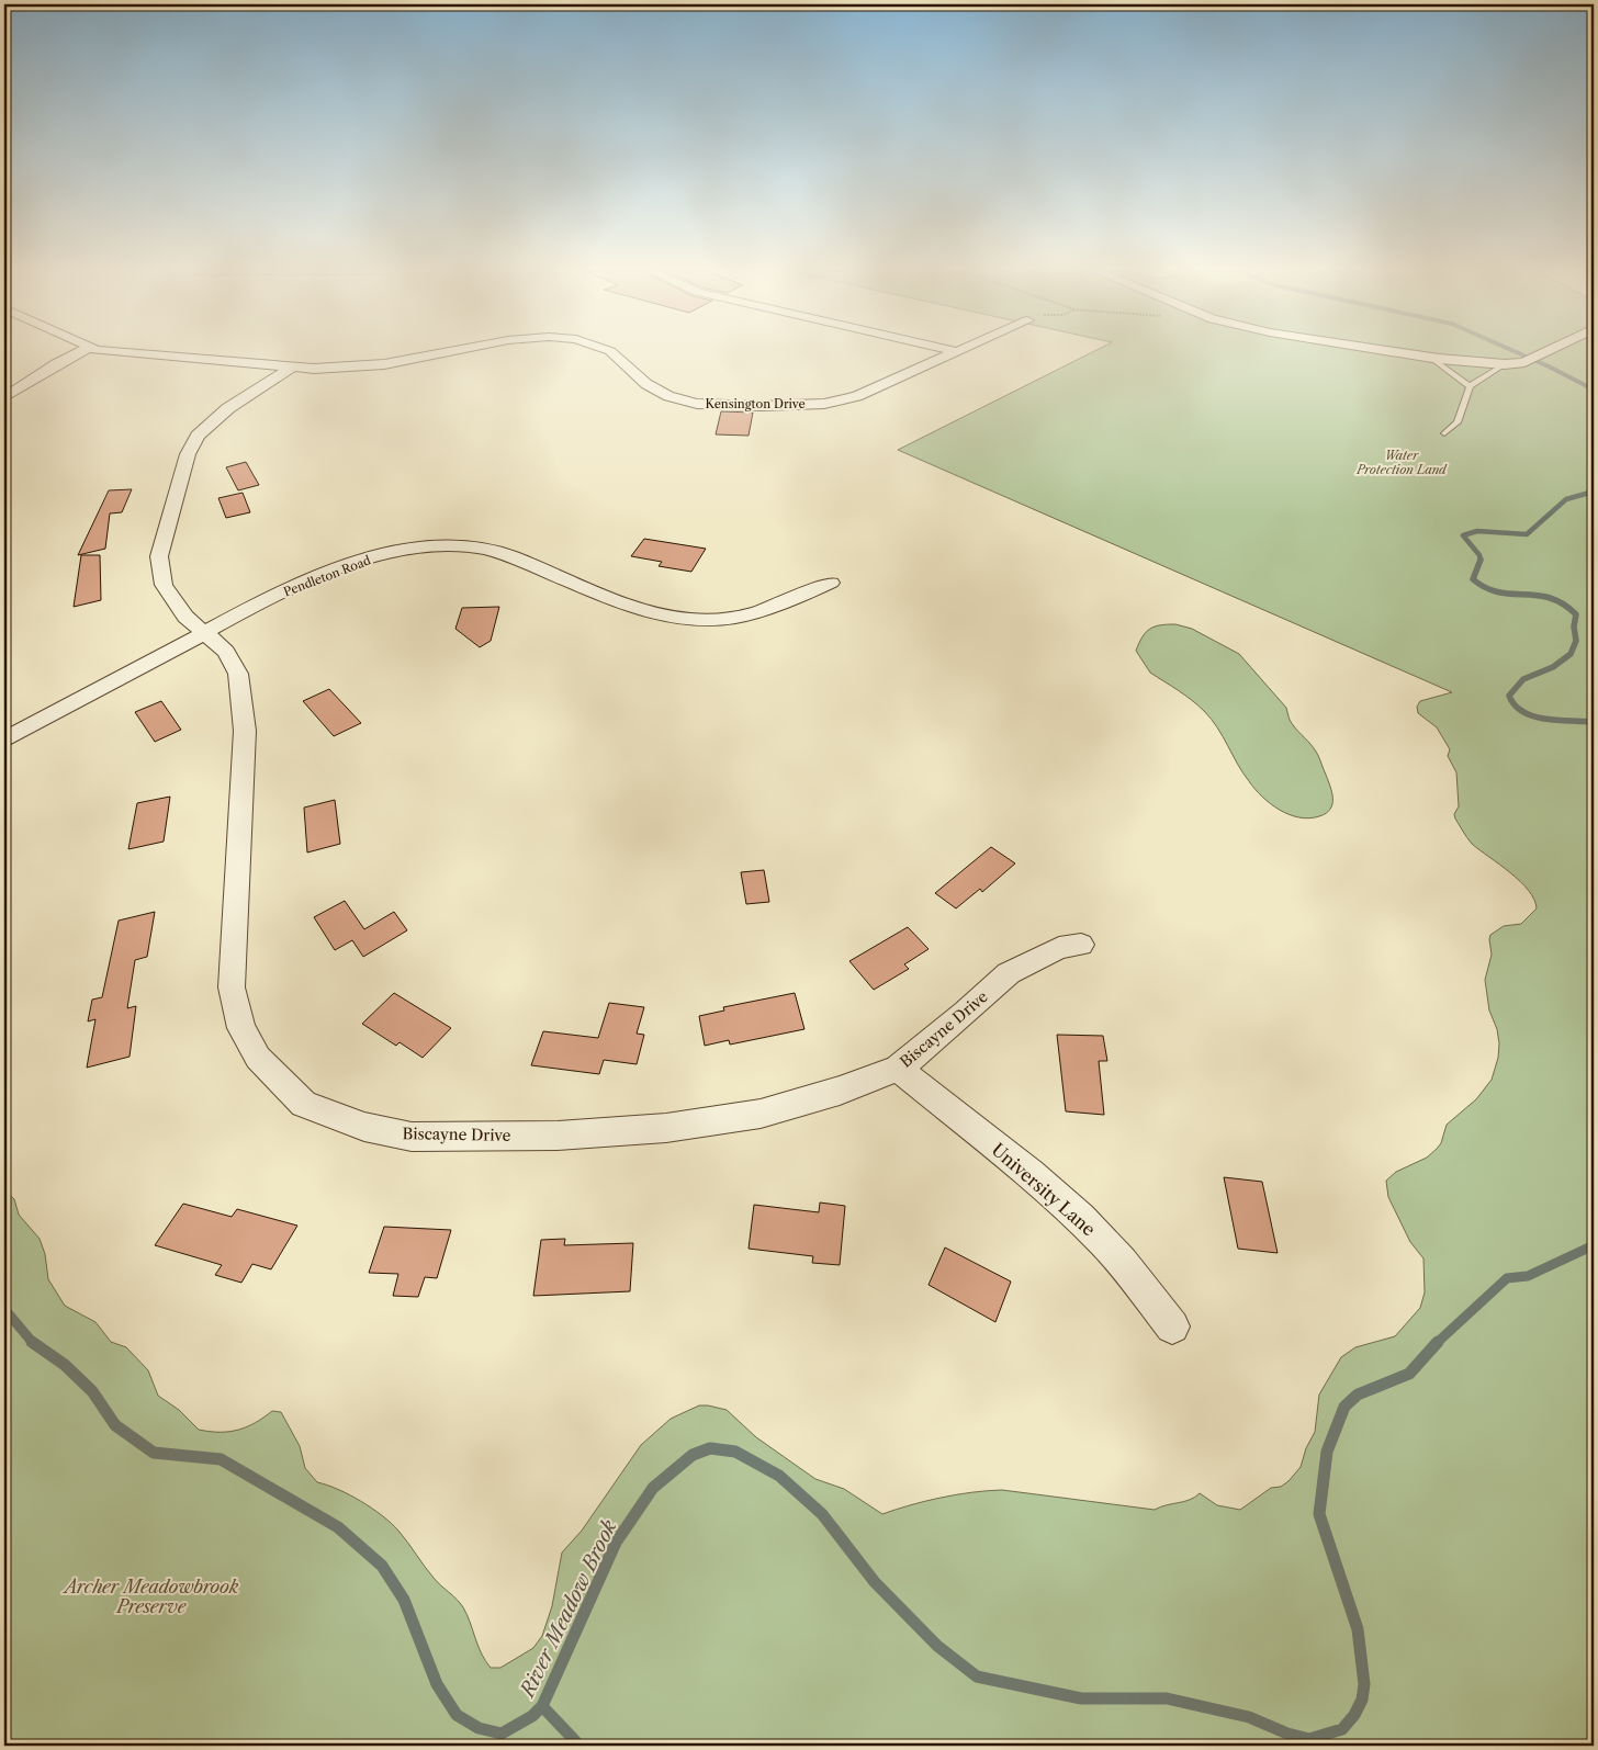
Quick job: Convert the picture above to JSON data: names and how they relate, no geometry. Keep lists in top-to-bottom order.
{
  "streets": {
    "street": [
      "Kensington Drive",
      "Pendleton Road",
      "Biscayne Drive",
      "University Lane"
    ]
  },
  "crossings": [
    ["Kensington Drive", "Biscayne Drive"],
    ["Pendleton Road", "Biscayne Drive"],
    ["Biscayne Drive", "University Lane"]
  ],
  "water": ["River Meadow Brook"],
  "parks": ["Water Protection Land", "Archer Meadowbrook Preserve"]
}
